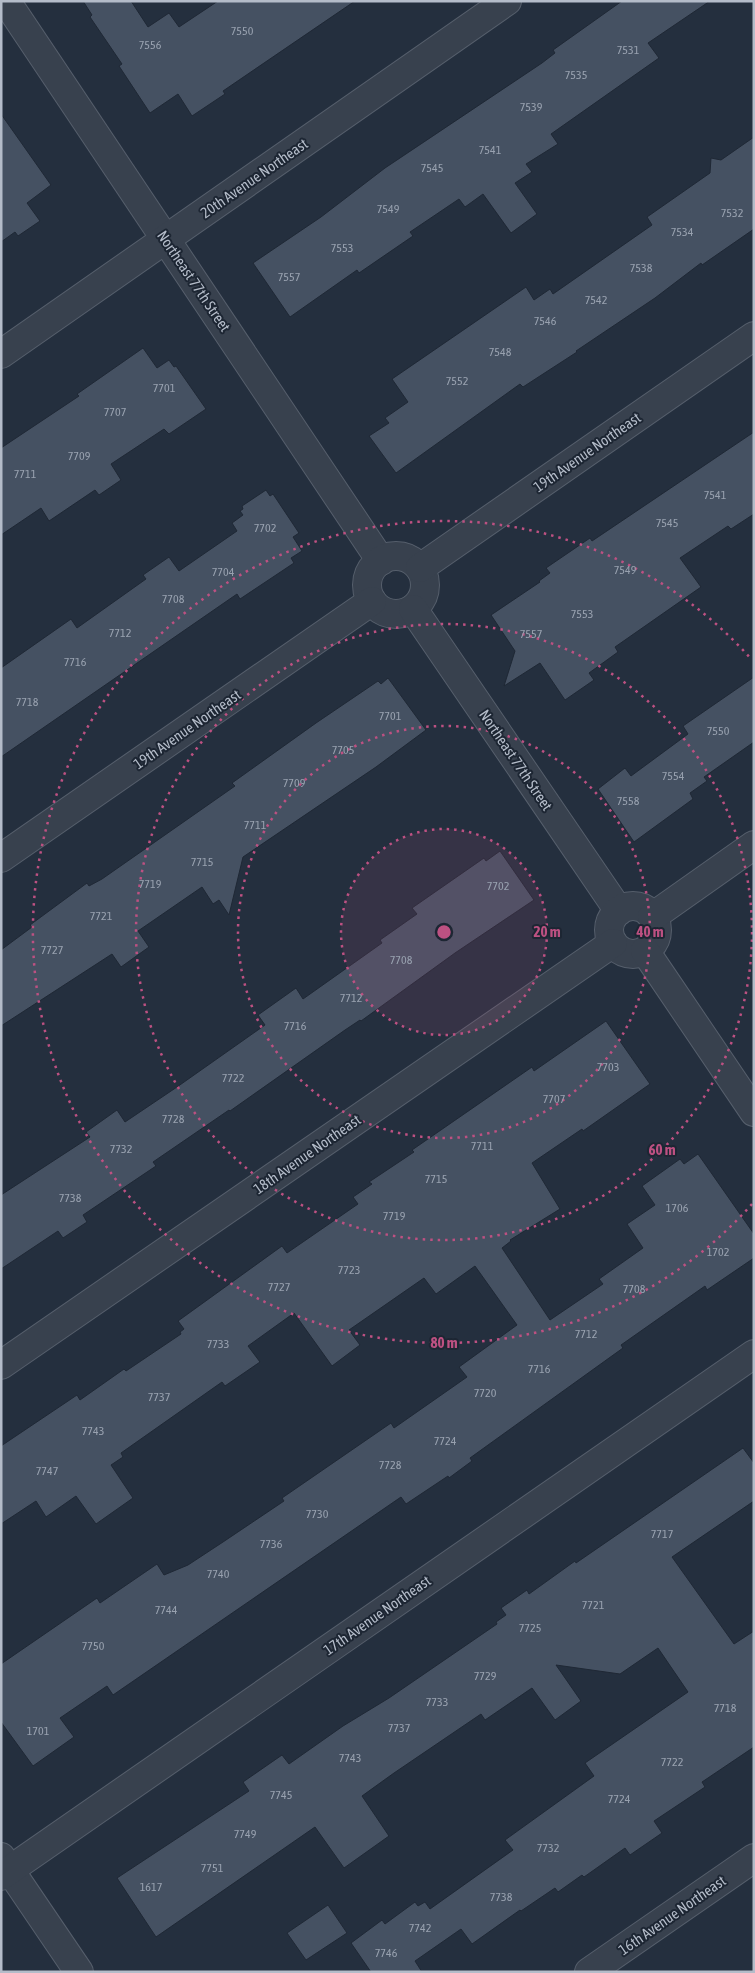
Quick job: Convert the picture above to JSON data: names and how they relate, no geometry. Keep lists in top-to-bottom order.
{
  "streets": {
    "street": [
      "20th Avenue Northeast",
      "Northeast 77th Street",
      "19th Avenue Northeast",
      "18th Avenue Northeast",
      "17th Avenue Northeast",
      "16th Avenue Northeast"
    ]
  },
  "crossings": [
    ["20th Avenue Northeast", "Northeast 77th Street"],
    ["Northeast 77th Street", "19th Avenue Northeast"],
    ["Northeast 77th Street", "18th Avenue Northeast"]
  ],
  "house_numbers": [
    "7550",
    "7556",
    "7531",
    "7535",
    "7539",
    "7541",
    "7545",
    "7549",
    "7532",
    "7534",
    "7553",
    "7538",
    "7557",
    "7542",
    "7546",
    "7548",
    "7552",
    "7701",
    "7707",
    "7709",
    "7711",
    "7541",
    "7545",
    "7702",
    "7549",
    "7704",
    "7708",
    "7553",
    "7712",
    "7557",
    "7716",
    "7718",
    "7701",
    "7550",
    "7705",
    "7554",
    "7709",
    "7558",
    "7711",
    "7715",
    "7719",
    "7702",
    "7721",
    "7727",
    "7708",
    "7712",
    "7716",
    "7703",
    "7722",
    "7707",
    "7728",
    "7711",
    "7732",
    "7715",
    "7738",
    "1706",
    "7719",
    "1702",
    "7723",
    "7727",
    "7708",
    "7712",
    "7733",
    "7716",
    "7720",
    "7737",
    "7743",
    "7724",
    "7728",
    "7747",
    "7730",
    "7717",
    "7736",
    "7740",
    "7721",
    "7744",
    "7725",
    "7750",
    "7729",
    "7733",
    "7718",
    "7737",
    "1701",
    "7743",
    "7722",
    "7745",
    "7724",
    "7749",
    "7732",
    "7751",
    "1617",
    "7738",
    "7742",
    "7746"
  ],
  "rings": [
    "20 m",
    "40 m",
    "60 m",
    "80 m"
  ]
}
